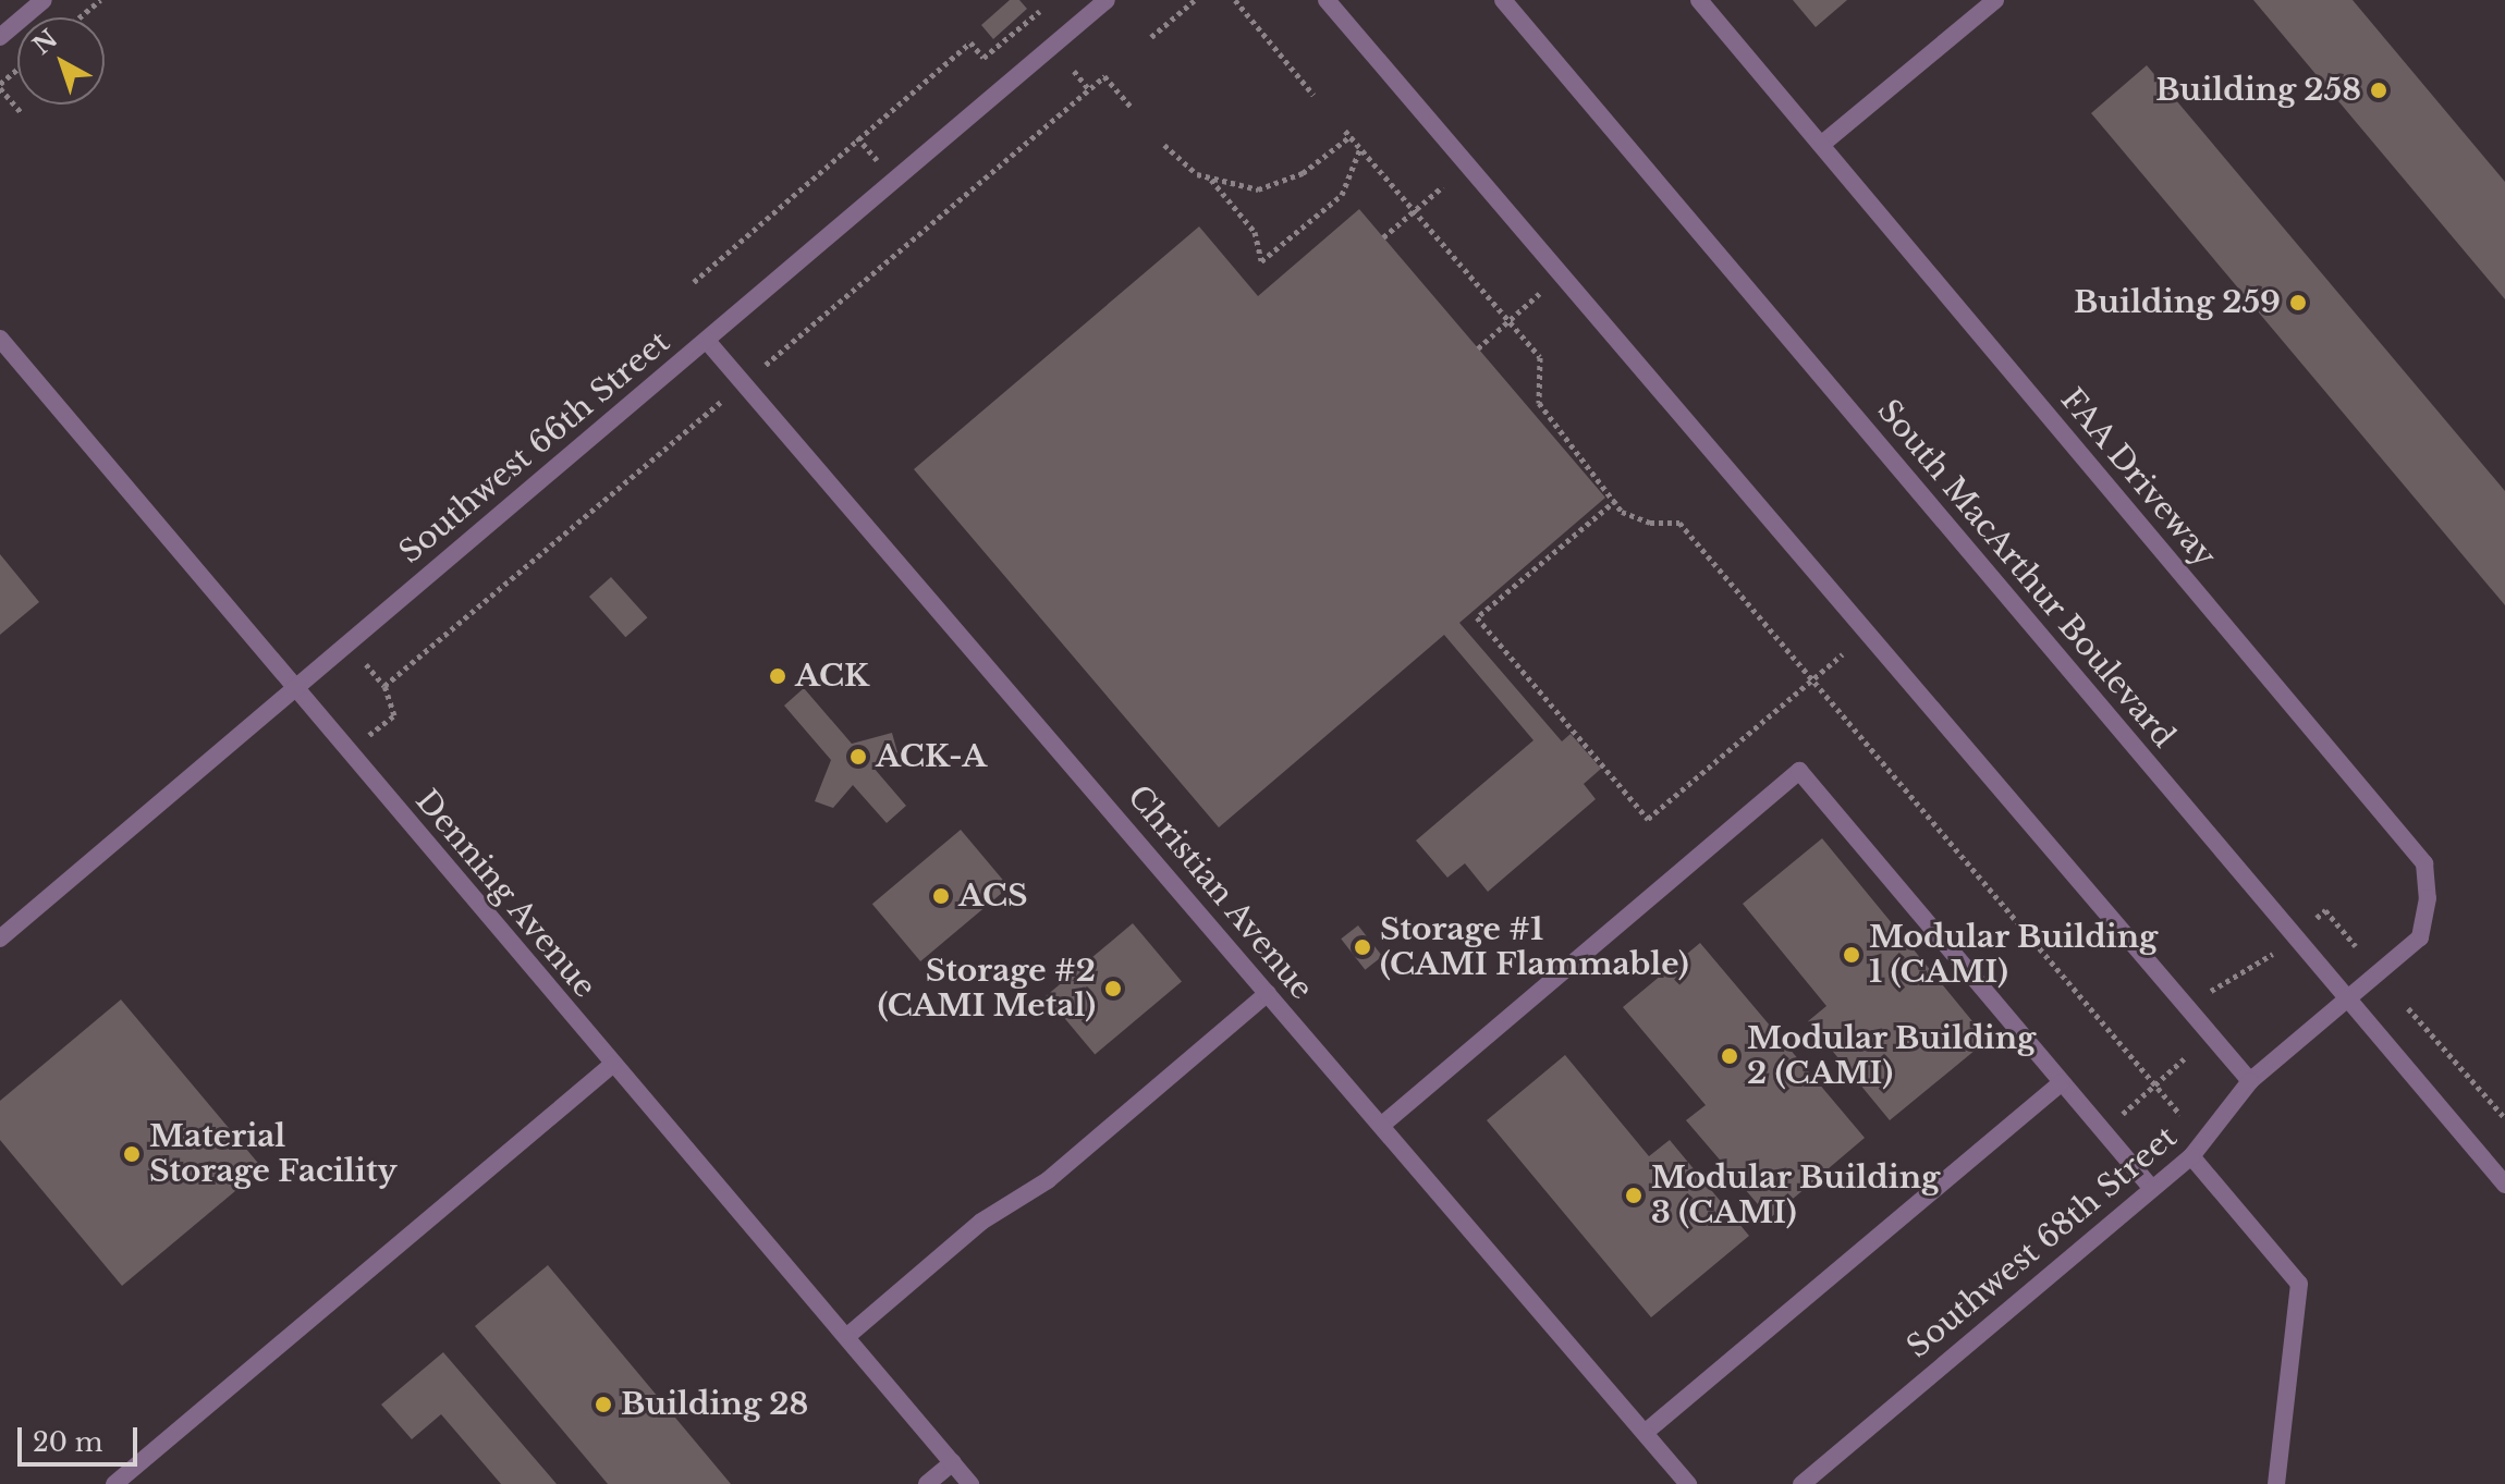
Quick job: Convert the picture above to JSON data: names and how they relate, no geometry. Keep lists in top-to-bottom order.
{
  "streets": {
    "street": [
      "Southwest 66th Street",
      "FAA Driveway",
      "South MacArthur Boulevard",
      "Christian Avenue",
      "Denning Avenue",
      "Southwest 68th Street"
    ]
  },
  "crossings": [
    ["Southwest 66th Street", "Christian Avenue"],
    ["Southwest 66th Street", "Denning Avenue"],
    ["FAA Driveway", "South MacArthur Boulevard"],
    ["FAA Driveway", "Southwest 68th Street"],
    ["South MacArthur Boulevard", "Southwest 68th Street"]
  ],
  "places": [
    "Building 258",
    "Building 259",
    "ACK",
    "ACK-A",
    "ACS",
    "Storage #1 (CAMI Flammable)",
    "Modular Building 1 (CAMI)",
    "Storage #2 (CAMI Metal)",
    "Modular Building 2 (CAMI)",
    "Material Storage Facility",
    "Modular Building 3 (CAMI)",
    "Building 28"
  ],
  "scale_bar": "20 m",
  "north": "top left"
}
